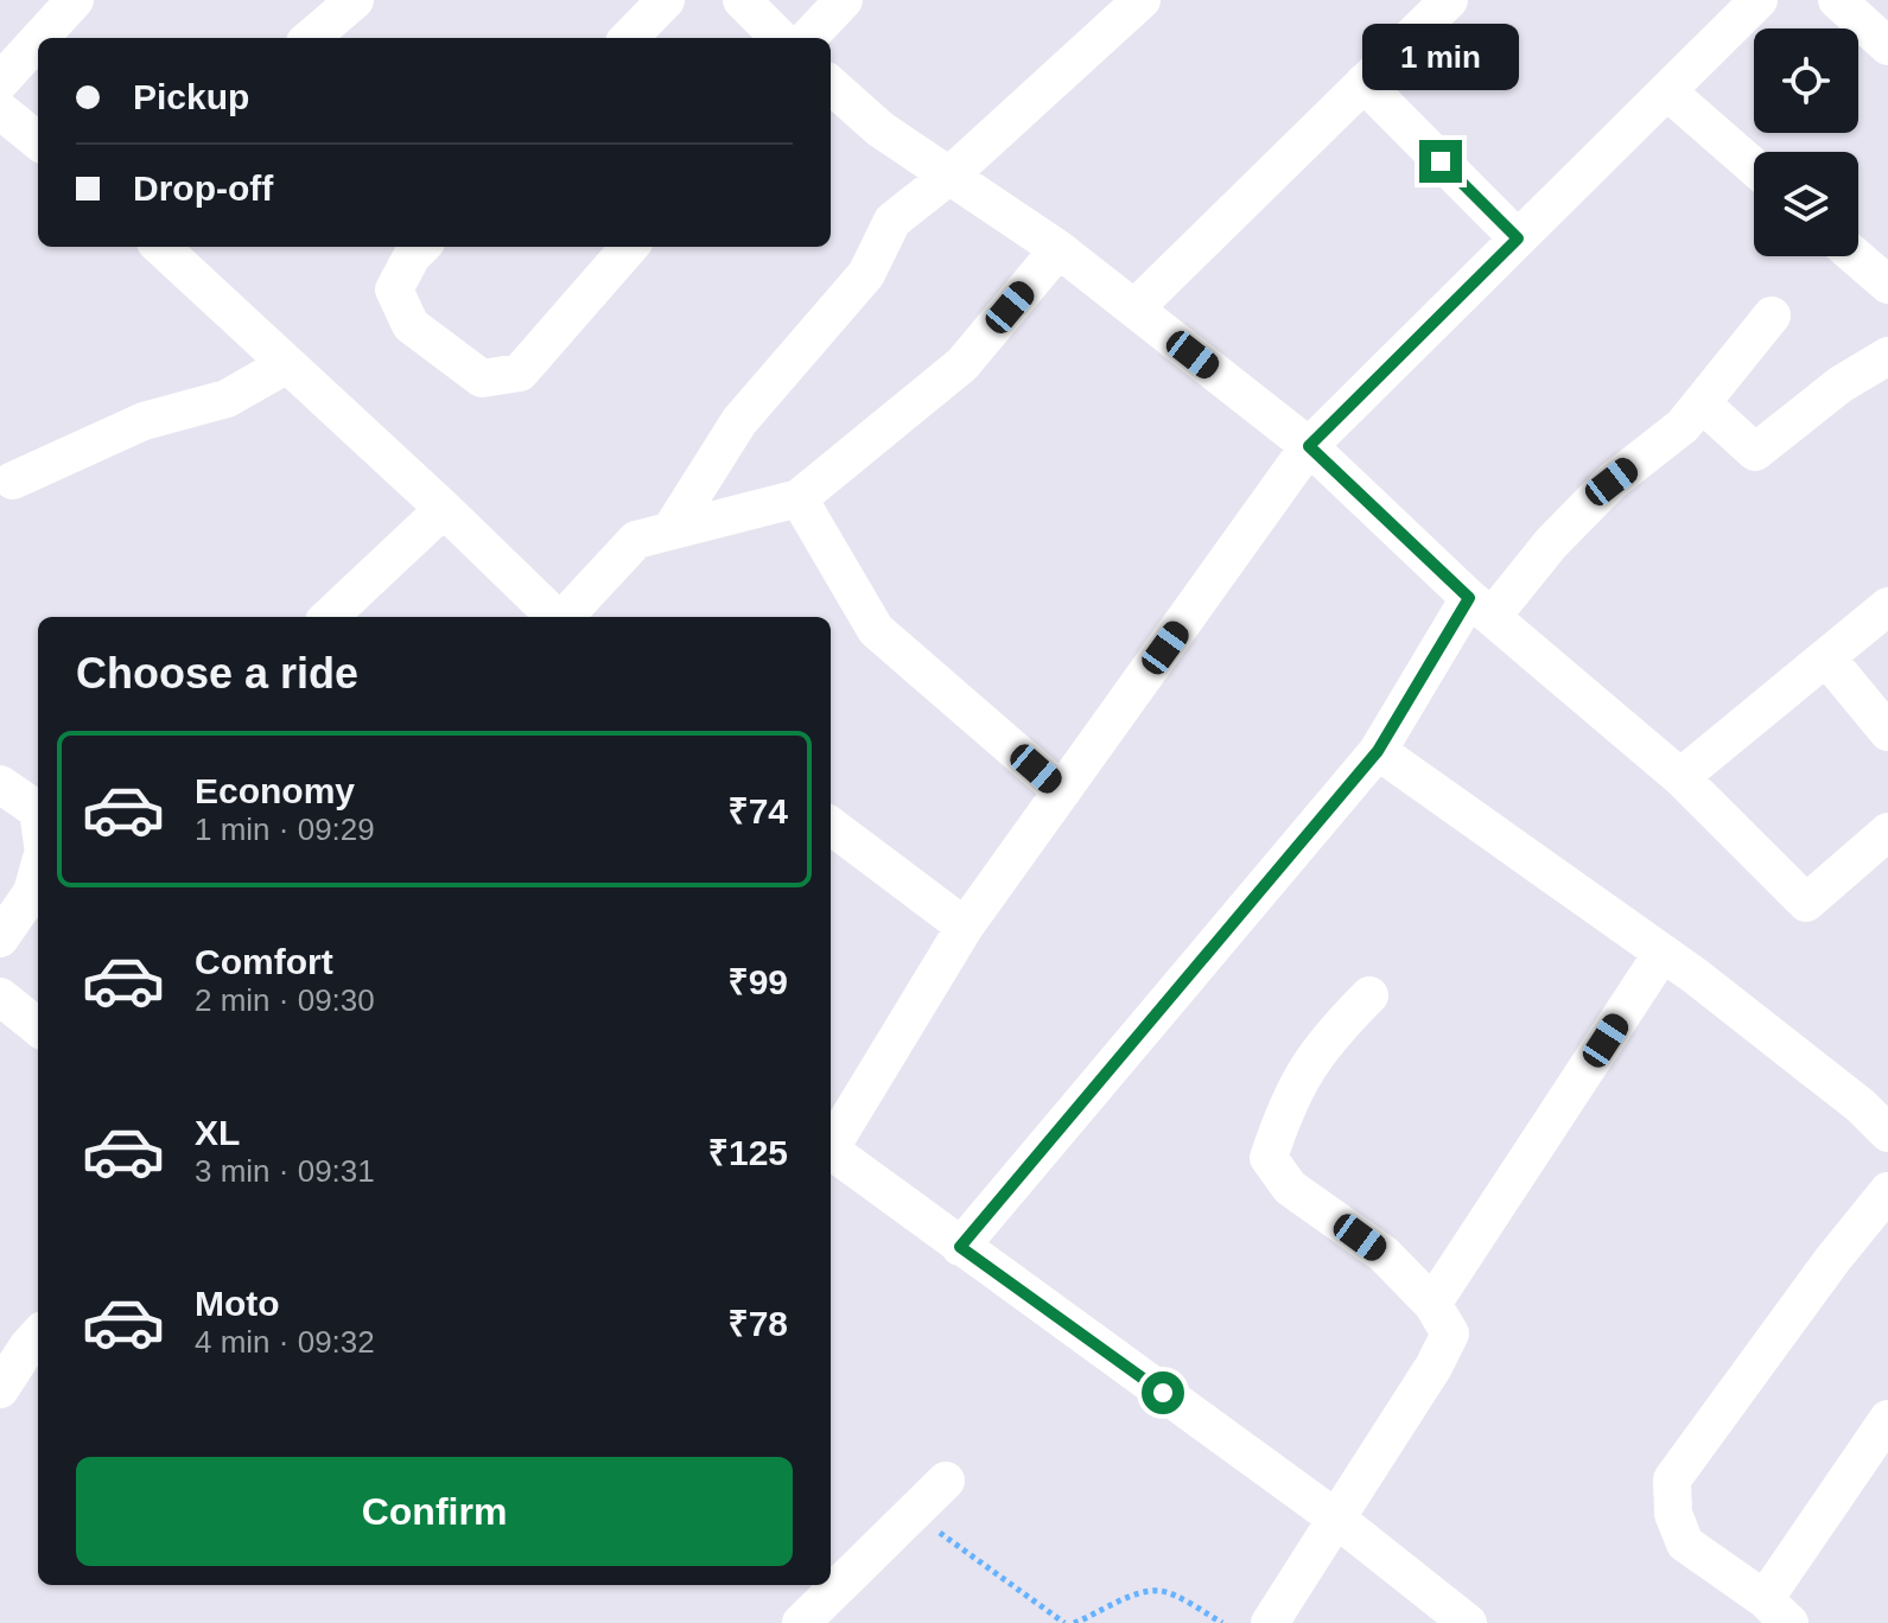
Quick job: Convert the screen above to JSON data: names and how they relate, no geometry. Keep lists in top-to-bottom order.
{
  "page": {
    "bubble": "1 min",
    "banner": ["Pickup", "Drop-off"],
    "heading": "Choose a ride",
    "list": [
      {
        "name": "Economy",
        "note": "1 min · 09:29",
        "value": "₹74"
      },
      {
        "name": "Comfort",
        "note": "2 min · 09:30",
        "value": "₹99"
      },
      {
        "name": "XL",
        "note": "3 min · 09:31",
        "value": "₹125"
      },
      {
        "name": "Moto",
        "note": "4 min · 09:32",
        "value": "₹78"
      }
    ],
    "buttons": "Confirm"
  }
}
